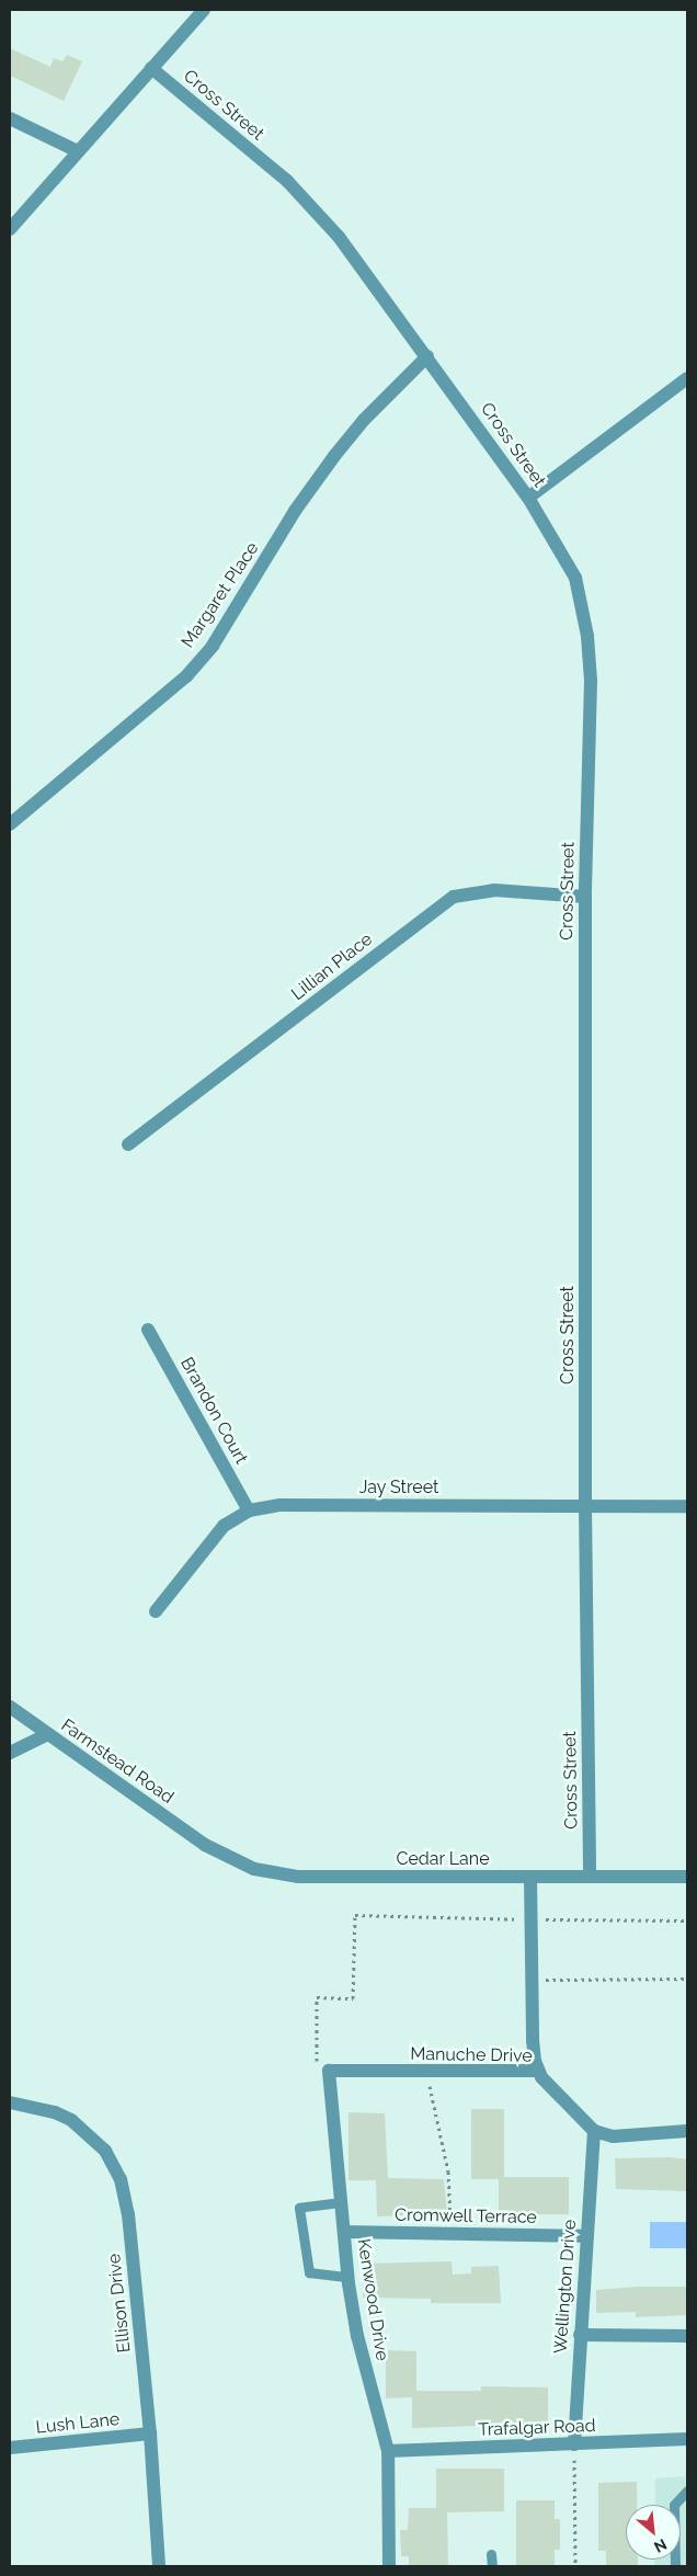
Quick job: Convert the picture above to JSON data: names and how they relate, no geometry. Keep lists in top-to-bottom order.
{
  "streets": {
    "street": [
      "Cross Street",
      "Margaret Place",
      "Lillian Place",
      "Brandon Court",
      "Jay Street",
      "Farmstead Road",
      "Cedar Lane",
      "Manuche Drive",
      "Cromwell Terrace",
      "Wellington Drive",
      "Kenwood Drive",
      "Ellison Drive",
      "Lush Lane",
      "Trafalgar Road"
    ]
  },
  "crossings": [
    ["Cross Street", "Margaret Place"],
    ["Cross Street", "Lillian Place"],
    ["Cross Street", "Jay Street"],
    ["Cross Street", "Cedar Lane"],
    ["Brandon Court", "Jay Street"],
    ["Farmstead Road", "Cedar Lane"],
    ["Manuche Drive", "Wellington Drive"],
    ["Manuche Drive", "Kenwood Drive"],
    ["Cromwell Terrace", "Wellington Drive"],
    ["Cromwell Terrace", "Kenwood Drive"],
    ["Wellington Drive", "Trafalgar Road"],
    ["Kenwood Drive", "Trafalgar Road"],
    ["Ellison Drive", "Lush Lane"]
  ],
  "north": "bottom right"
}
